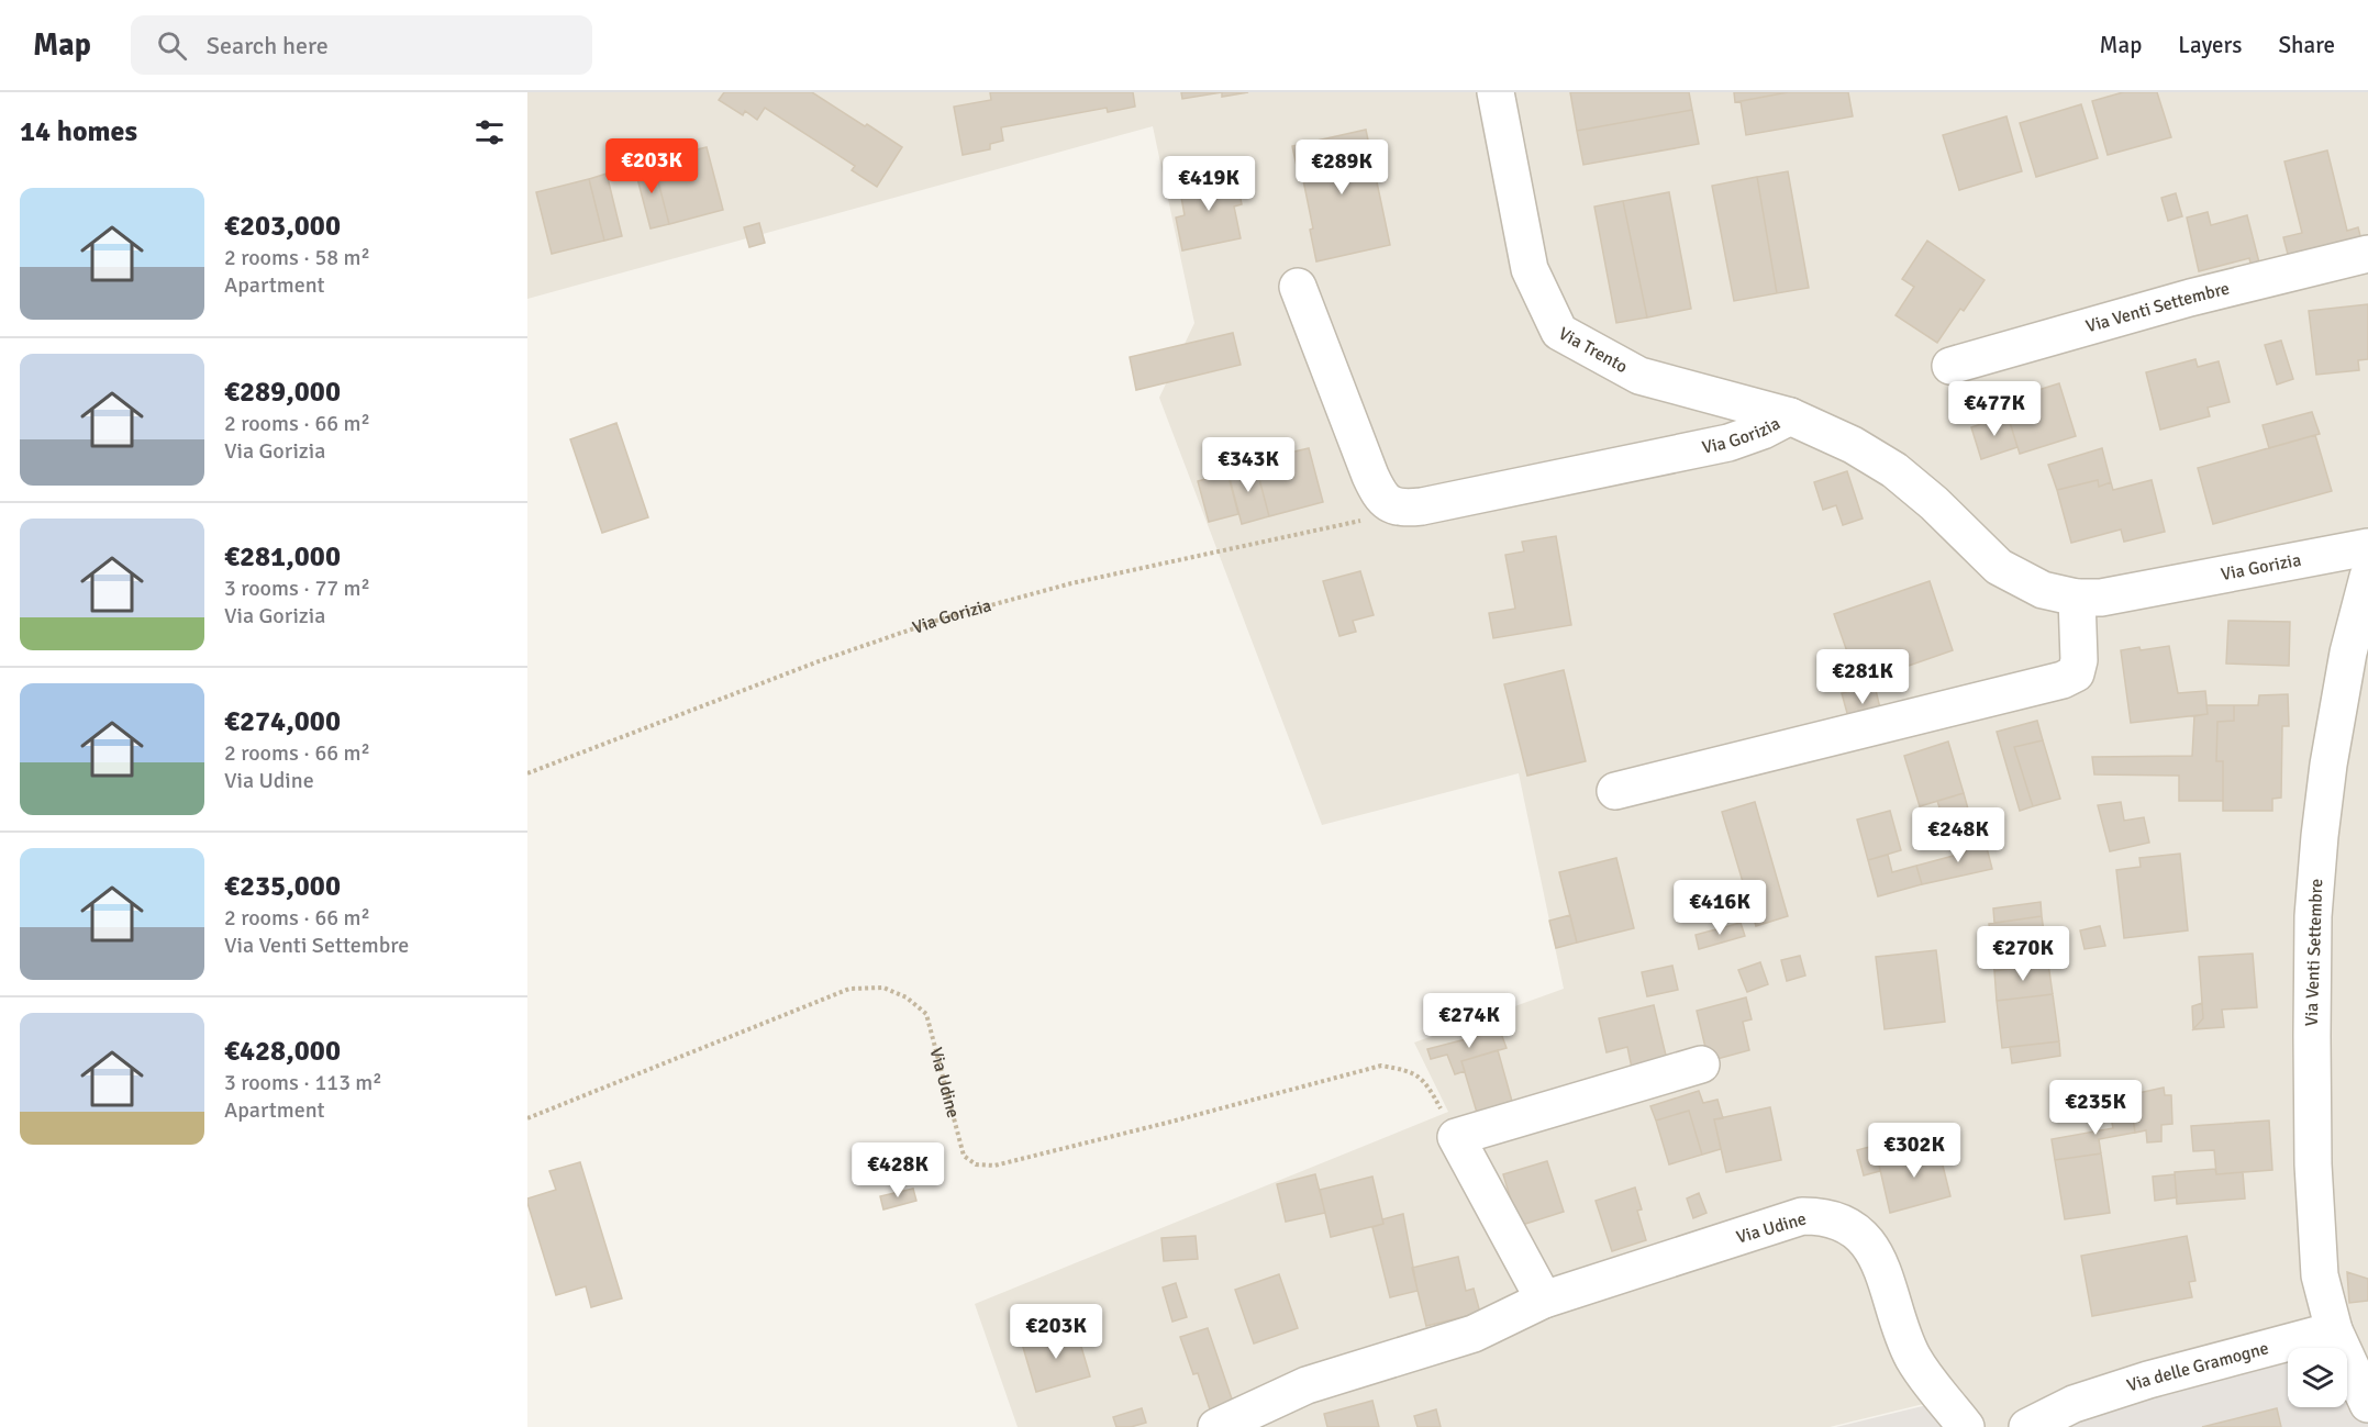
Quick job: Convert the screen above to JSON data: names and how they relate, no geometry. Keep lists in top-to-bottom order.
{
  "streets": {
    "street": [
      "Via Venti Settembre",
      "Via Trento",
      "Via Gorizia",
      "Via Udine",
      "Via delle Gramogne"
    ]
  },
  "crossings": [
    ["Via Venti Settembre", "Via delle Gramogne"],
    ["Via Trento", "Via Gorizia"]
  ],
  "page": {
    "header": "Map",
    "search": "Search here",
    "nav": ["Map", "Layers", "Share"],
    "heading": "14 homes",
    "price": [
      "€203K",
      "€289K",
      "€419K",
      "€477K",
      "€343K",
      "€281K",
      "€248K",
      "€416K",
      "€270K",
      "€274K",
      "€235K",
      "€302K",
      "€428K",
      "€203K"
    ],
    "list": [
      {
        "name": "€203,000",
        "note": "2 rooms · 58 m² · Apartment"
      },
      {
        "name": "€289,000",
        "note": "2 rooms · 66 m² · Via Gorizia"
      },
      {
        "name": "€281,000",
        "note": "3 rooms · 77 m² · Via Gorizia"
      },
      {
        "name": "€274,000",
        "note": "2 rooms · 66 m² · Via Udine"
      },
      {
        "name": "€235,000",
        "note": "2 rooms · 66 m² · Via Venti Settembre"
      },
      {
        "name": "€428,000",
        "note": "3 rooms · 113 m² · Apartment"
      }
    ]
  }
}
